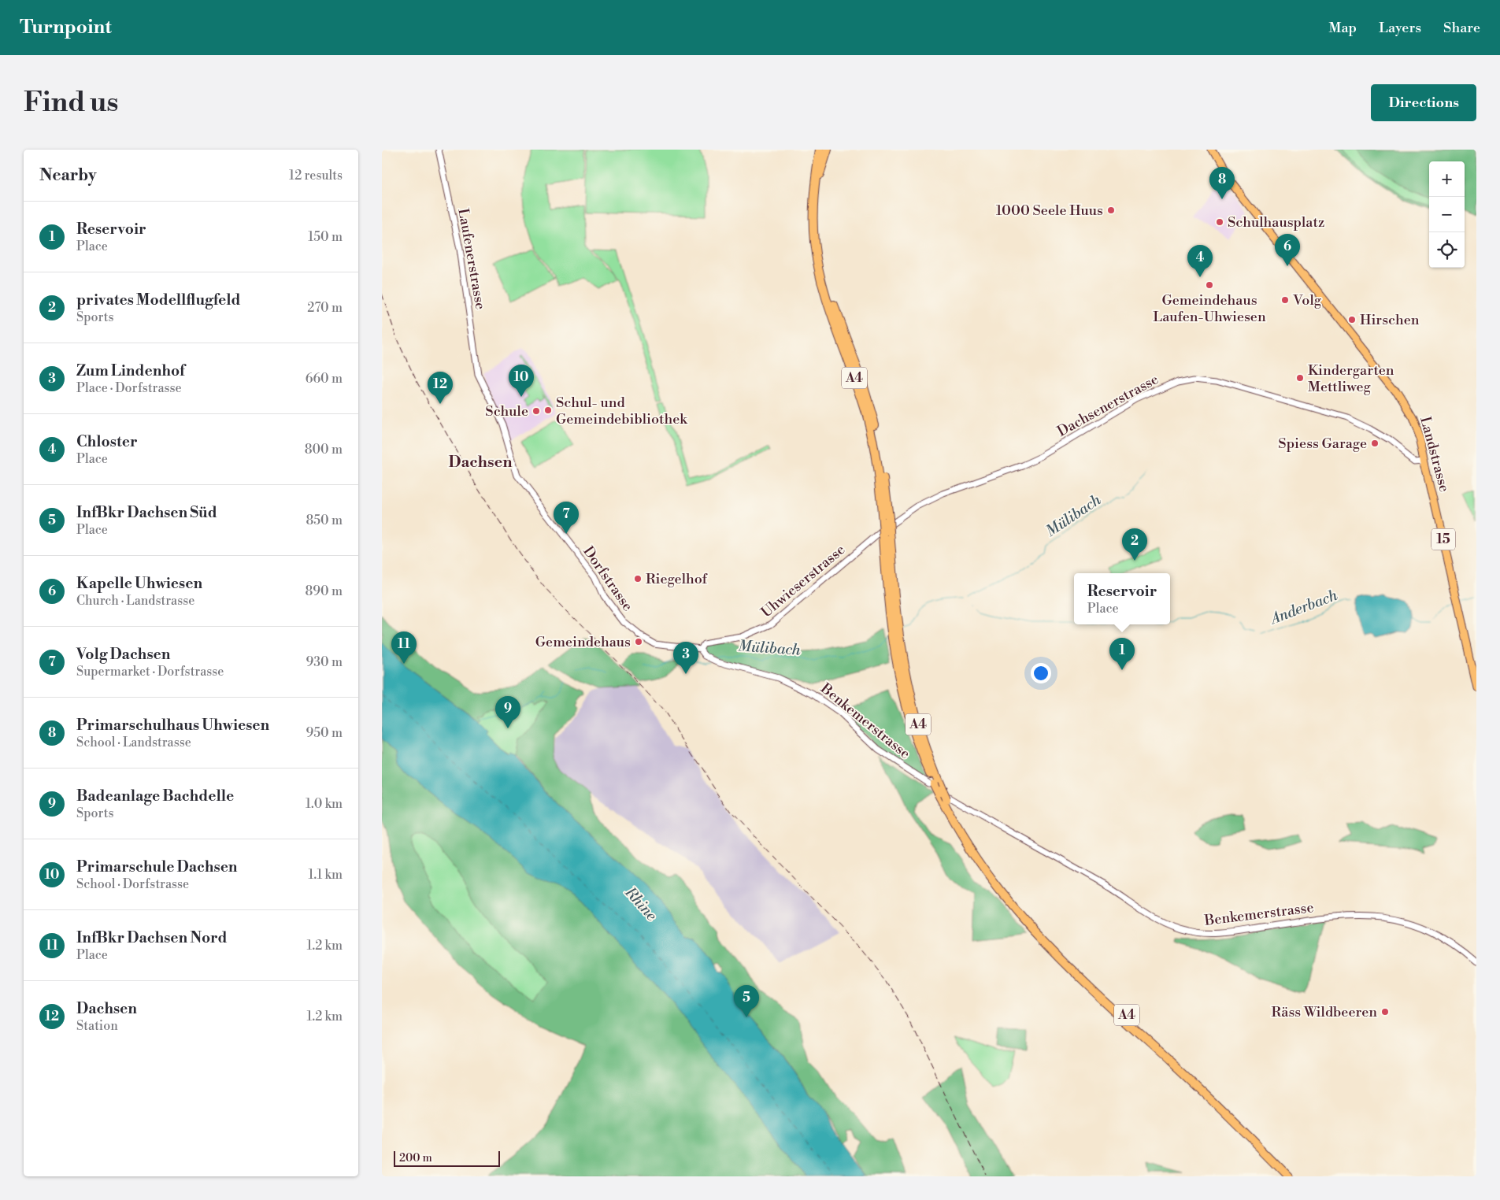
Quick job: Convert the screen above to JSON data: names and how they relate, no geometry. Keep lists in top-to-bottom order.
{
  "streets": {
    "highway": ["A4"],
    "main road": ["Landstrasse", "15"],
    "street": [
      "Laufenerstrasse",
      "Dachsenerstrasse",
      "Dorfstrasse",
      "Uhwieserstrasse",
      "Benkemerstrasse"
    ]
  },
  "crossings": [
    ["Laufenerstrasse", "Dorfstrasse"],
    ["A4", "Dachsenerstrasse"],
    ["A4", "Uhwieserstrasse"],
    ["A4", "Benkemerstrasse"],
    ["Dachsenerstrasse", "Landstrasse"],
    ["Dachsenerstrasse", "Uhwieserstrasse"],
    ["Dorfstrasse", "Uhwieserstrasse"],
    ["Dorfstrasse", "Benkemerstrasse"],
    ["Uhwieserstrasse", "Benkemerstrasse"]
  ],
  "districts": ["Dachsen"],
  "water": ["Mülibach", "Anderbach", "Rhine"],
  "places": [
    "1000 Seele Huus",
    "Schulhausplatz",
    "Gemeindehaus Laufen-Uhwiesen",
    "Volg",
    "Hirschen",
    "Kindergarten Mettliweg",
    "Schul- und Gemeindebibliothek",
    "Schule",
    "Spiess Garage",
    "Riegelhof",
    "Gemeindehaus",
    "Räss Wildbeeren"
  ],
  "scale_bar": "200 m",
  "page": {
    "header": "Turnpoint",
    "nav": ["Map", "Layers", "Share"],
    "buttons": "Directions",
    "title": "Find us",
    "heading": ["Nearby", "12 results"],
    "map_buttons": ["+", "−"],
    "pins": [
      "8",
      "6",
      "4",
      "10",
      "12",
      "7",
      "2",
      "11",
      "1",
      "3",
      "9",
      "5"
    ],
    "list": [
      {
        "mark": "1",
        "name": "Reservoir",
        "note": "Place",
        "value": "150 m"
      },
      {
        "mark": "2",
        "name": "privates Modellflugfeld",
        "note": "Sports",
        "value": "270 m"
      },
      {
        "mark": "3",
        "name": "Zum Lindenhof",
        "note": "Place · Dorfstrasse",
        "value": "660 m"
      },
      {
        "mark": "4",
        "name": "Chloster",
        "note": "Place",
        "value": "800 m"
      },
      {
        "mark": "5",
        "name": "InfBkr Dachsen Süd",
        "note": "Place",
        "value": "850 m"
      },
      {
        "mark": "6",
        "name": "Kapelle Uhwiesen",
        "note": "Church · Landstrasse",
        "value": "890 m"
      },
      {
        "mark": "7",
        "name": "Volg Dachsen",
        "note": "Supermarket · Dorfstrasse",
        "value": "930 m"
      },
      {
        "mark": "8",
        "name": "Primarschulhaus Uhwiesen",
        "note": "School · Landstrasse",
        "value": "950 m"
      },
      {
        "mark": "9",
        "name": "Badeanlage Bachdelle",
        "note": "Sports",
        "value": "1.0 km"
      },
      {
        "mark": "10",
        "name": "Primarschule Dachsen",
        "note": "School · Dorfstrasse",
        "value": "1.1 km"
      },
      {
        "mark": "11",
        "name": "InfBkr Dachsen Nord",
        "note": "Place",
        "value": "1.2 km"
      },
      {
        "mark": "12",
        "name": "Dachsen",
        "note": "Station",
        "value": "1.2 km"
      }
    ],
    "popup": ["Reservoir", "Place"],
    "scale": "200 m"
  }
}
